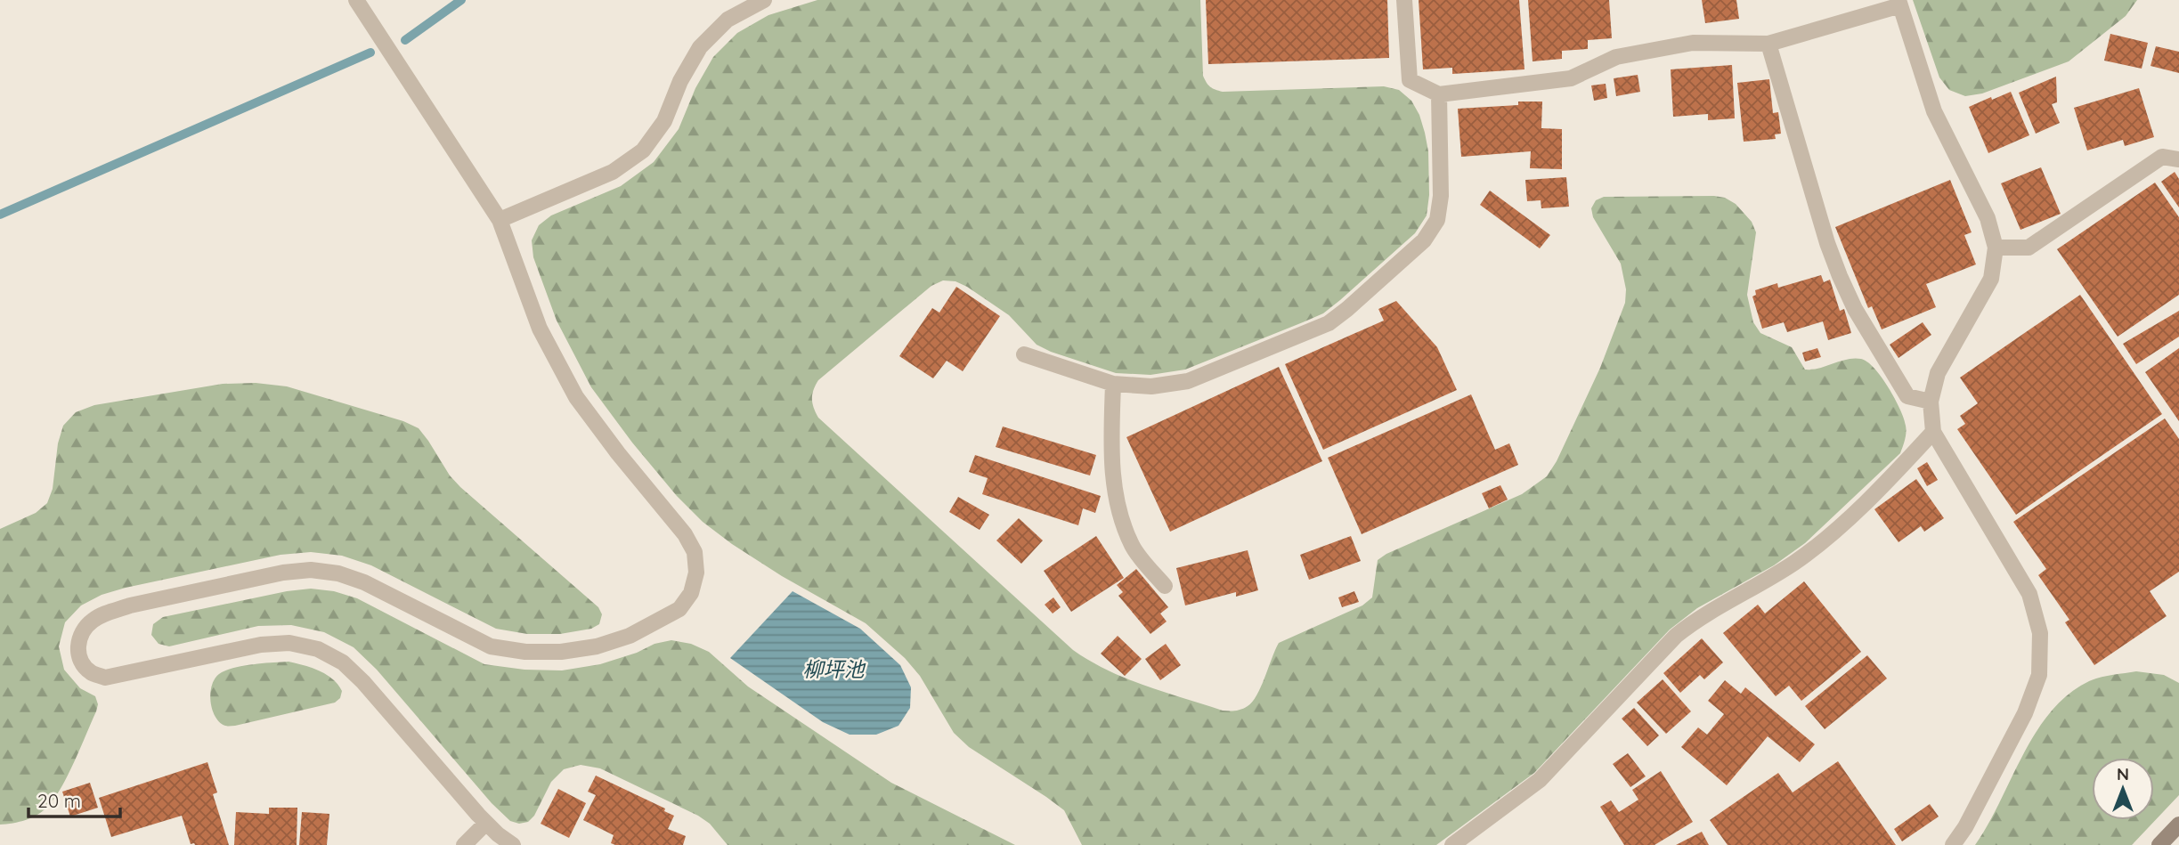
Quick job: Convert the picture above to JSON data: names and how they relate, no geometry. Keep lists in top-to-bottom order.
{
  "water": ["柳坪池"],
  "scale_bar": "20 m",
  "north": "top"
}
